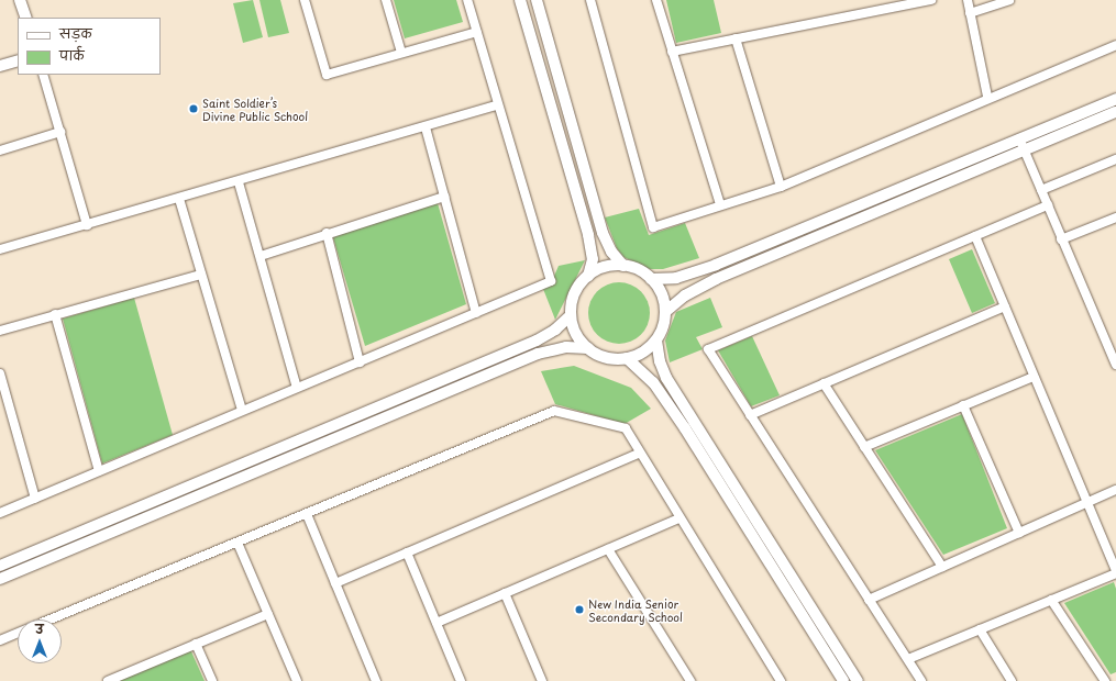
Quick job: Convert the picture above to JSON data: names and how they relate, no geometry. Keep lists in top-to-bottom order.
{
  "places": ["Saint Soldier’s Divine Public School", "New India Senior Secondary School"],
  "legend": ["सड़क", "पार्क"],
  "north": "top"
}
